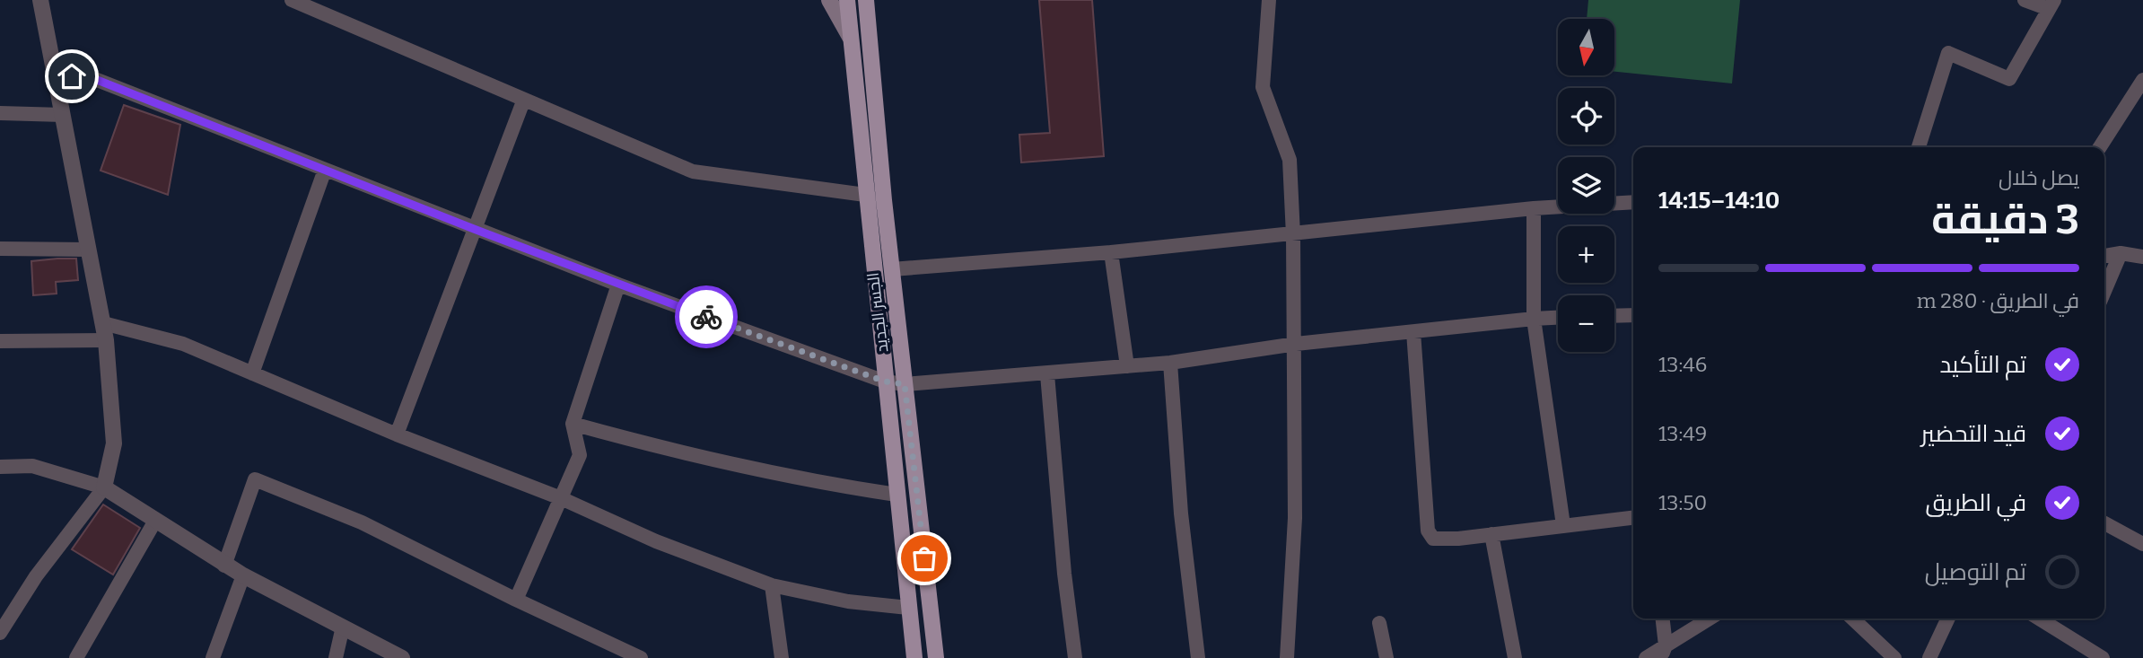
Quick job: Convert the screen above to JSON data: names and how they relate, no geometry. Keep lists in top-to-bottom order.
{
  "streets": {
    "main road": ["الجسر الجديد"]
  },
  "north": "bottom",
  "page": {
    "map_buttons": ["+", "−"],
    "heading": ["3 دقيقة", "يصل خلال", "14:10–14:15"],
    "bar": "في الطريق · 280 m",
    "list": [
      ["تم التأكيد", "13:46"],
      ["قيد التحضير", "13:49"],
      ["في الطريق", "13:50"],
      "تم التوصيل"
    ]
  }
}
